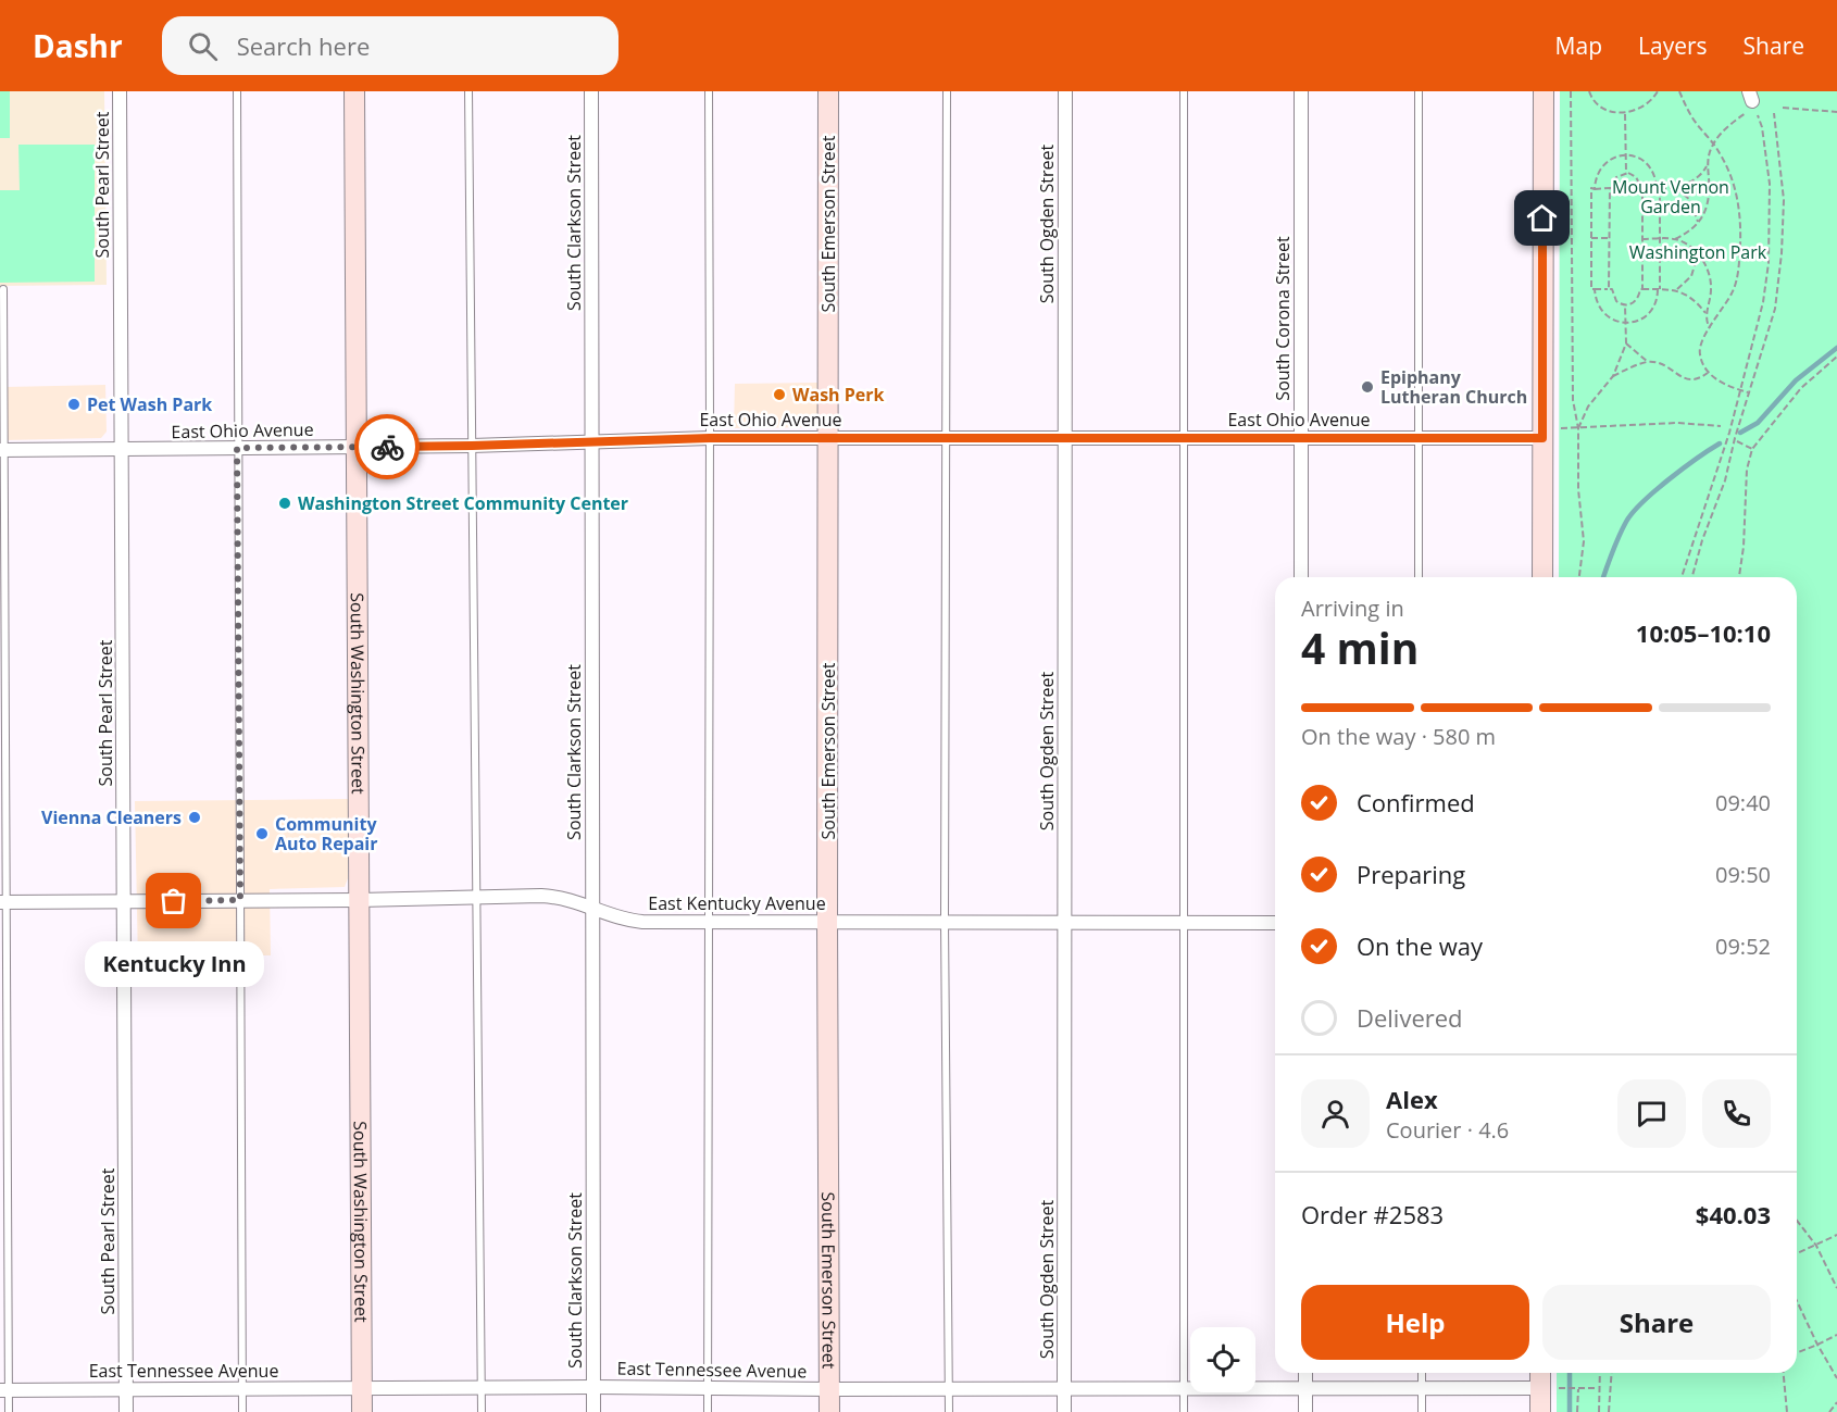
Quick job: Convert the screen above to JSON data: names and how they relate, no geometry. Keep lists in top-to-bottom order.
{
  "streets": {
    "street": [
      "South Pearl Street",
      "South Clarkson Street",
      "South Emerson Street",
      "South Ogden Street",
      "South Corona Street",
      "East Ohio Avenue",
      "South Washington Street",
      "East Kentucky Avenue",
      "East Tennessee Avenue"
    ]
  },
  "crossings": [
    ["South Pearl Street", "East Ohio Avenue"],
    ["South Pearl Street", "East Kentucky Avenue"],
    ["South Pearl Street", "East Tennessee Avenue"],
    ["South Clarkson Street", "East Ohio Avenue"],
    ["South Clarkson Street", "East Kentucky Avenue"],
    ["South Clarkson Street", "East Tennessee Avenue"],
    ["South Emerson Street", "East Ohio Avenue"],
    ["South Emerson Street", "East Kentucky Avenue"],
    ["South Emerson Street", "East Tennessee Avenue"],
    ["South Ogden Street", "East Ohio Avenue"],
    ["South Ogden Street", "East Kentucky Avenue"],
    ["South Ogden Street", "East Tennessee Avenue"],
    ["South Corona Street", "East Ohio Avenue"],
    ["East Ohio Avenue", "South Washington Street"],
    ["South Washington Street", "East Kentucky Avenue"],
    ["South Washington Street", "East Tennessee Avenue"]
  ],
  "parks": ["Mount Vernon Garden", "Washington Park"],
  "places": [
    "Epiphany Lutheran Church",
    "Wash Perk",
    "Pet Wash Park",
    "Washington Street Community Center",
    "Vienna Cleaners",
    "Community Auto Repair",
    "Kentucky Inn"
  ],
  "page": {
    "header": "Dashr",
    "search": "Search here",
    "nav": ["Map", "Layers", "Share"],
    "heading": ["4 min", "Arriving in", "10:05–10:10"],
    "panel": [
      "Alex",
      "Courier · 4.6",
      "Order #2583",
      "$40.03"
    ],
    "bar": "On the way · 580 m",
    "list": [
      ["Confirmed", "09:40"],
      ["Preparing", "09:50"],
      ["On the way", "09:52"],
      "Delivered"
    ],
    "bubble": "Kentucky Inn",
    "buttons": ["Help", "Share"]
  }
}
